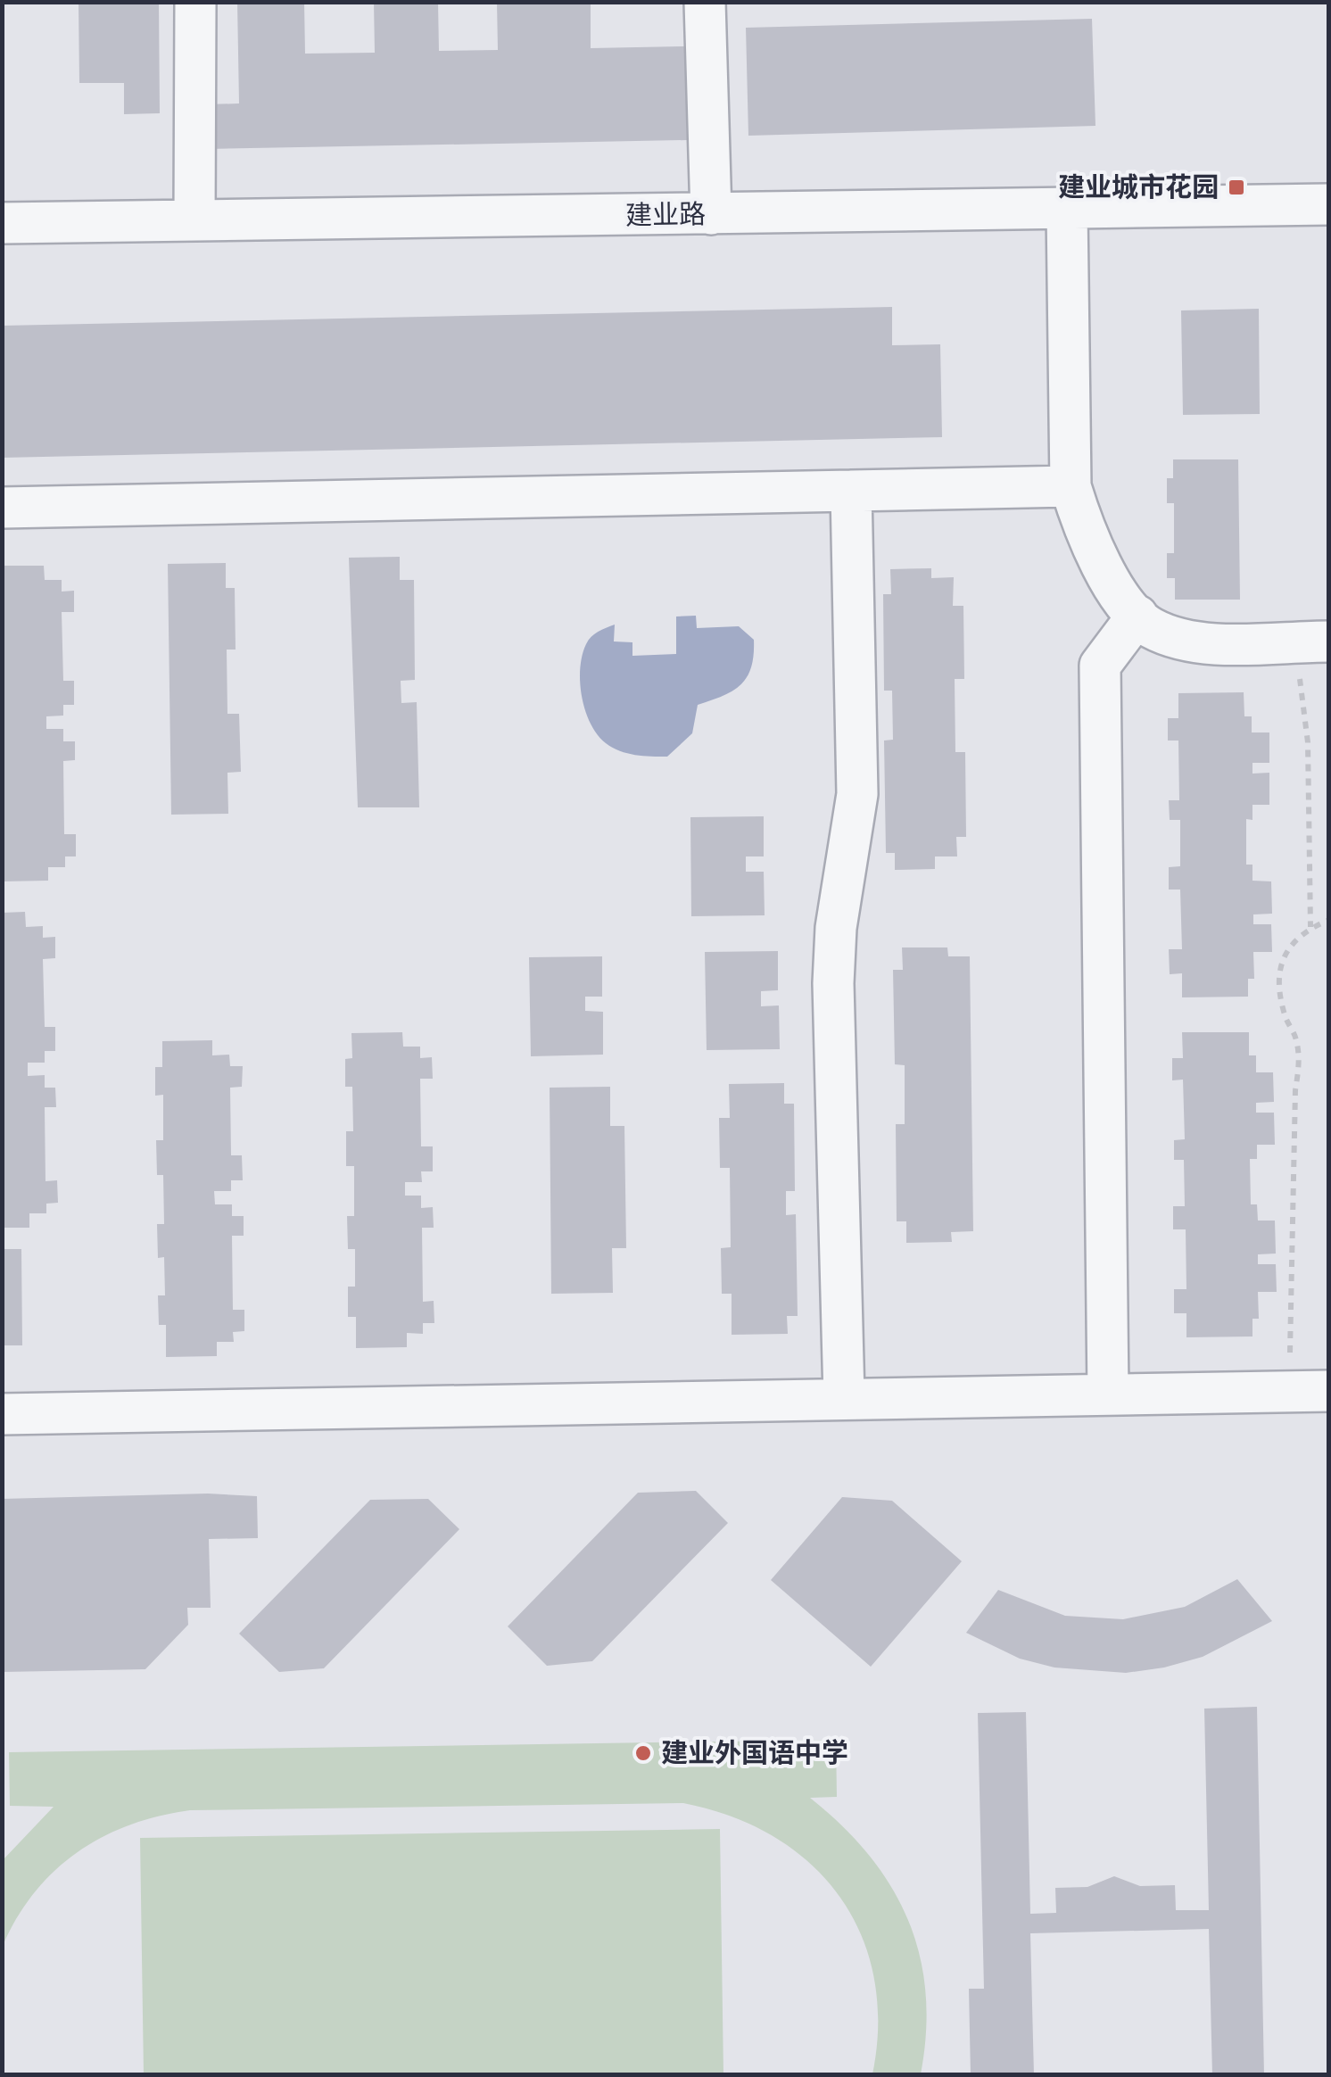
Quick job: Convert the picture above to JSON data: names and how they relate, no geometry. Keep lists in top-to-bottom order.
{
  "streets": {
    "street": ["建业路"]
  },
  "places": {
    "transit": ["建业城市花园"],
    "other": ["建业外国语中学"]
  }
}
